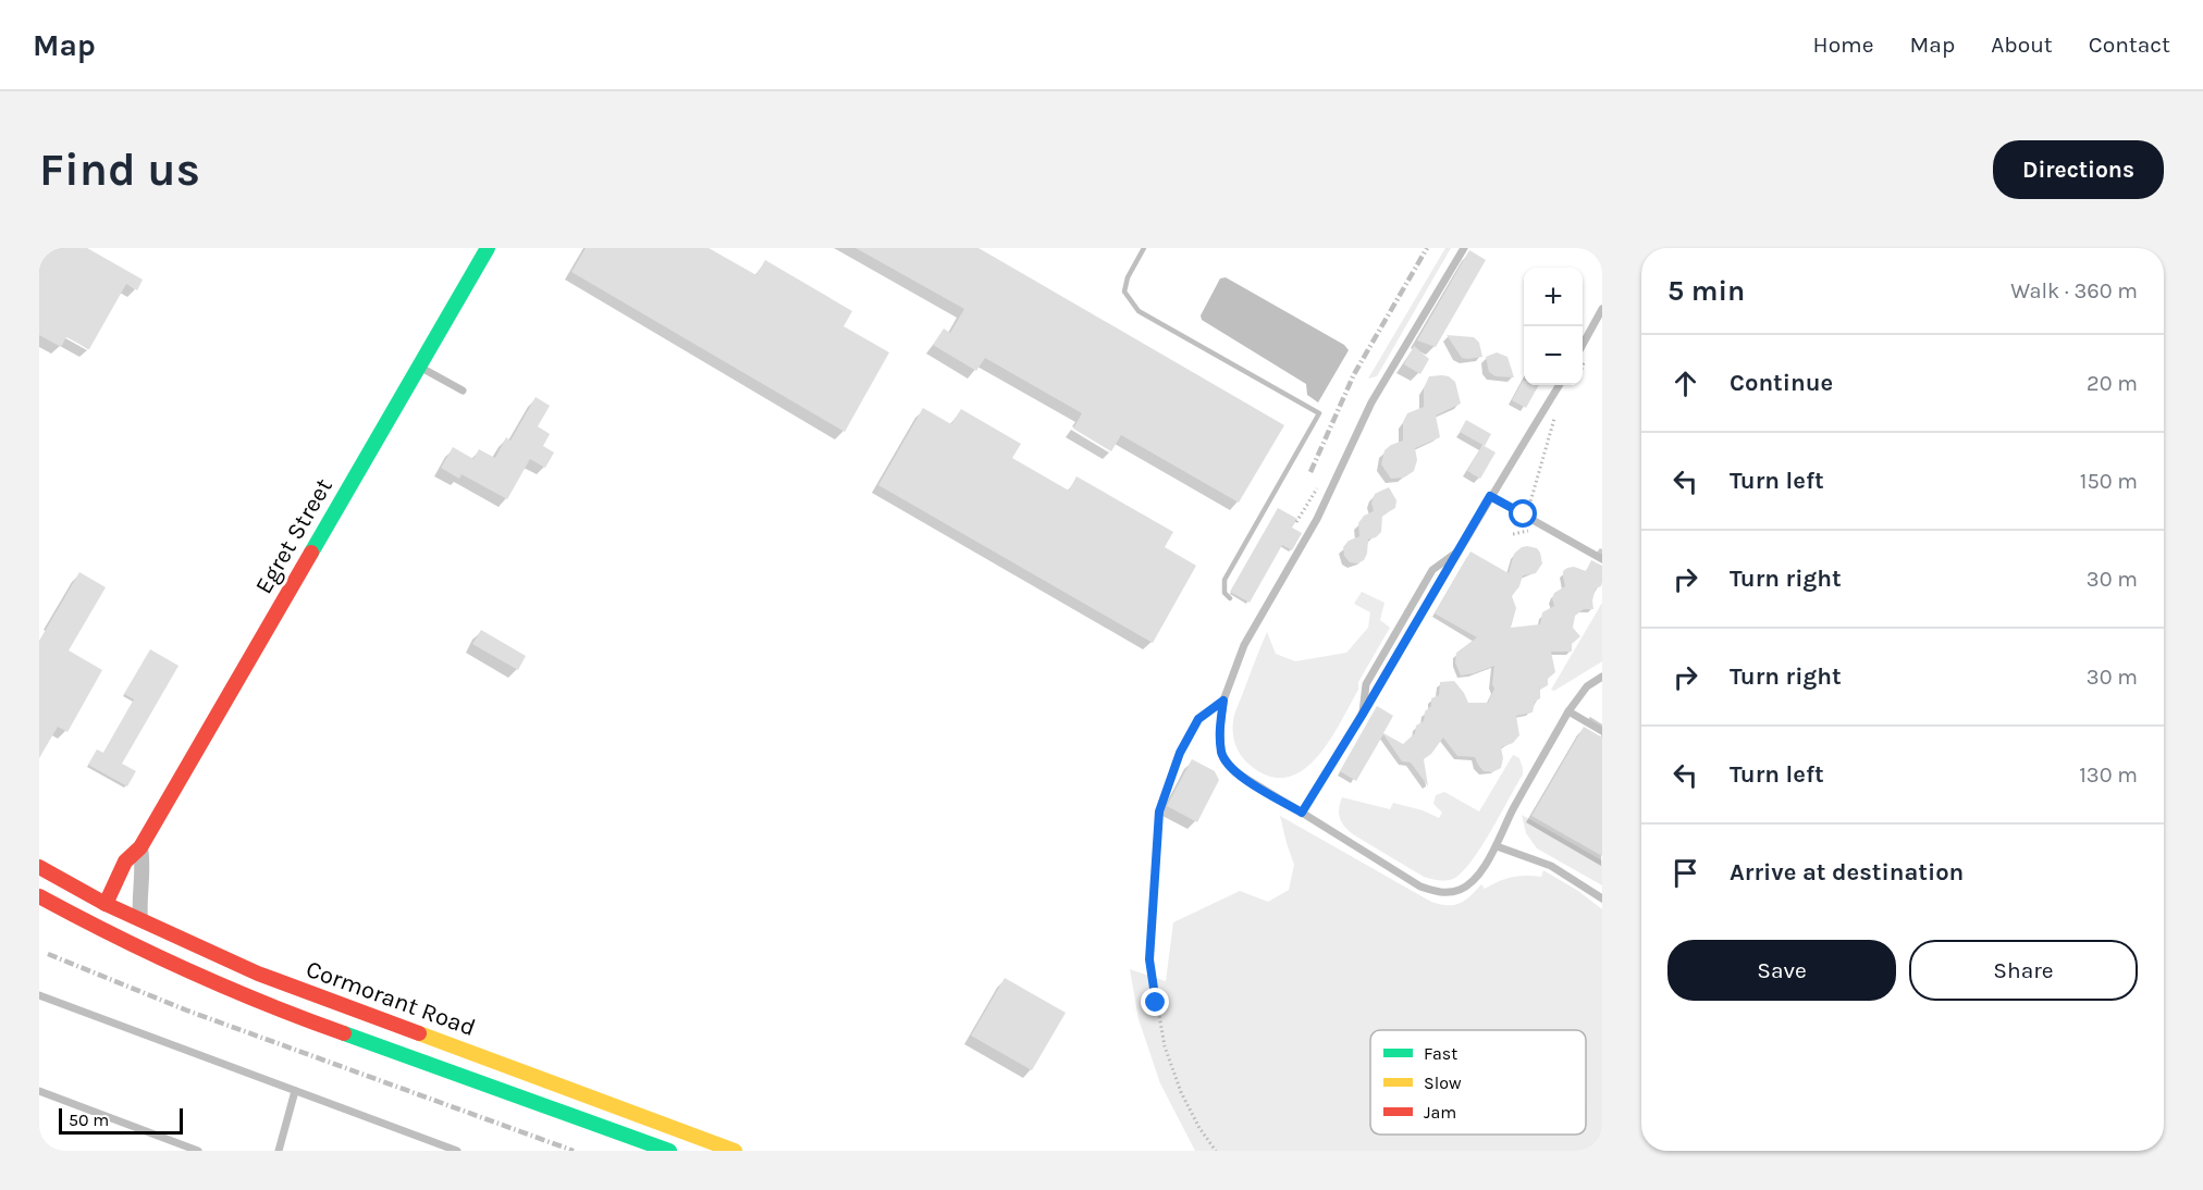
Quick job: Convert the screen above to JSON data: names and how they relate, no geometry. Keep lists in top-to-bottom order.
{
  "streets": {
    "main road": ["Egret Street", "Cormorant Road"]
  },
  "crossings": [
    ["Egret Street", "Cormorant Road"]
  ],
  "legend": ["Fast", "Slow", "Jam"],
  "scale_bar": "50 m",
  "page": {
    "header": "Map",
    "nav": [
      "Home",
      "Map",
      "About",
      "Contact"
    ],
    "buttons": [
      "Directions",
      ["Save", "Share"]
    ],
    "title": "Find us",
    "heading": ["5 min", "Walk · 360 m"],
    "map_buttons": ["+", "−"],
    "list": [
      ["Continue", "20 m"],
      ["Turn left", "150 m"],
      ["Turn right", "30 m"],
      ["Turn right", "30 m"],
      ["Turn left", "130 m"],
      "Arrive at destination"
    ],
    "scale": "50 m"
  }
}
